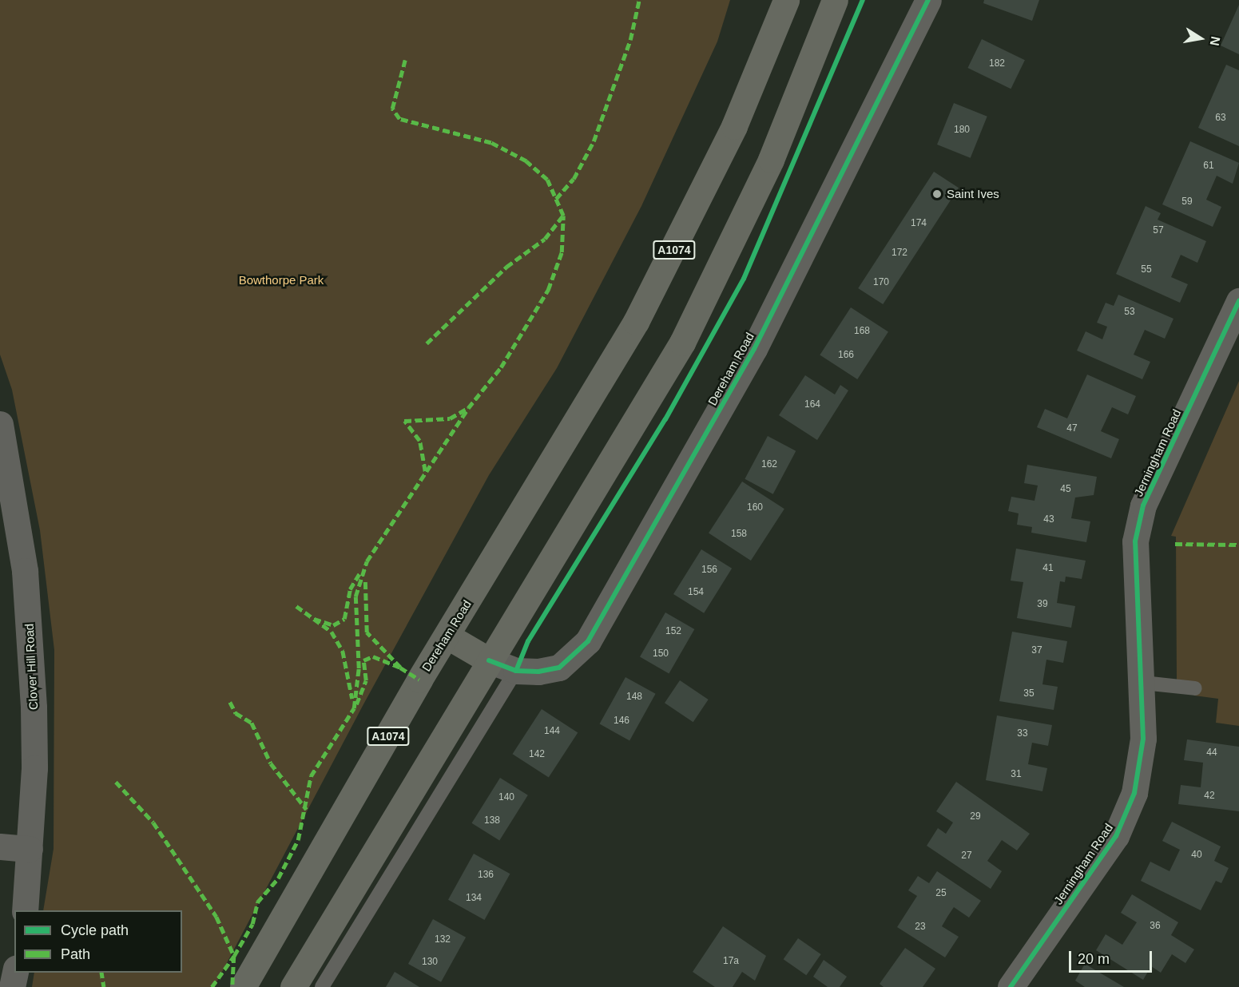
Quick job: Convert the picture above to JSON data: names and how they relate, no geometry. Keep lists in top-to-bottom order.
{
  "streets": {
    "highway": ["A1074", "Dereham Road"],
    "street": ["Jerningham Road", "Clover Hill Road"]
  },
  "parks": ["Bowthorpe Park"],
  "places": ["Saint Ives"],
  "house_numbers": [
    "182",
    "63",
    "180",
    "61",
    "59",
    "174",
    "57",
    "172",
    "55",
    "170",
    "53",
    "168",
    "166",
    "164",
    "47",
    "162",
    "45",
    "160",
    "43",
    "158",
    "41",
    "156",
    "154",
    "39",
    "152",
    "37",
    "150",
    "35",
    "148",
    "146",
    "144",
    "33",
    "44",
    "142",
    "31",
    "42",
    "140",
    "29",
    "138",
    "40",
    "27",
    "136",
    "25",
    "134",
    "36",
    "23",
    "132",
    "17a",
    "130"
  ],
  "legend": ["Cycle path", "Path"],
  "scale_bar": "20 m",
  "north": "right"
}
